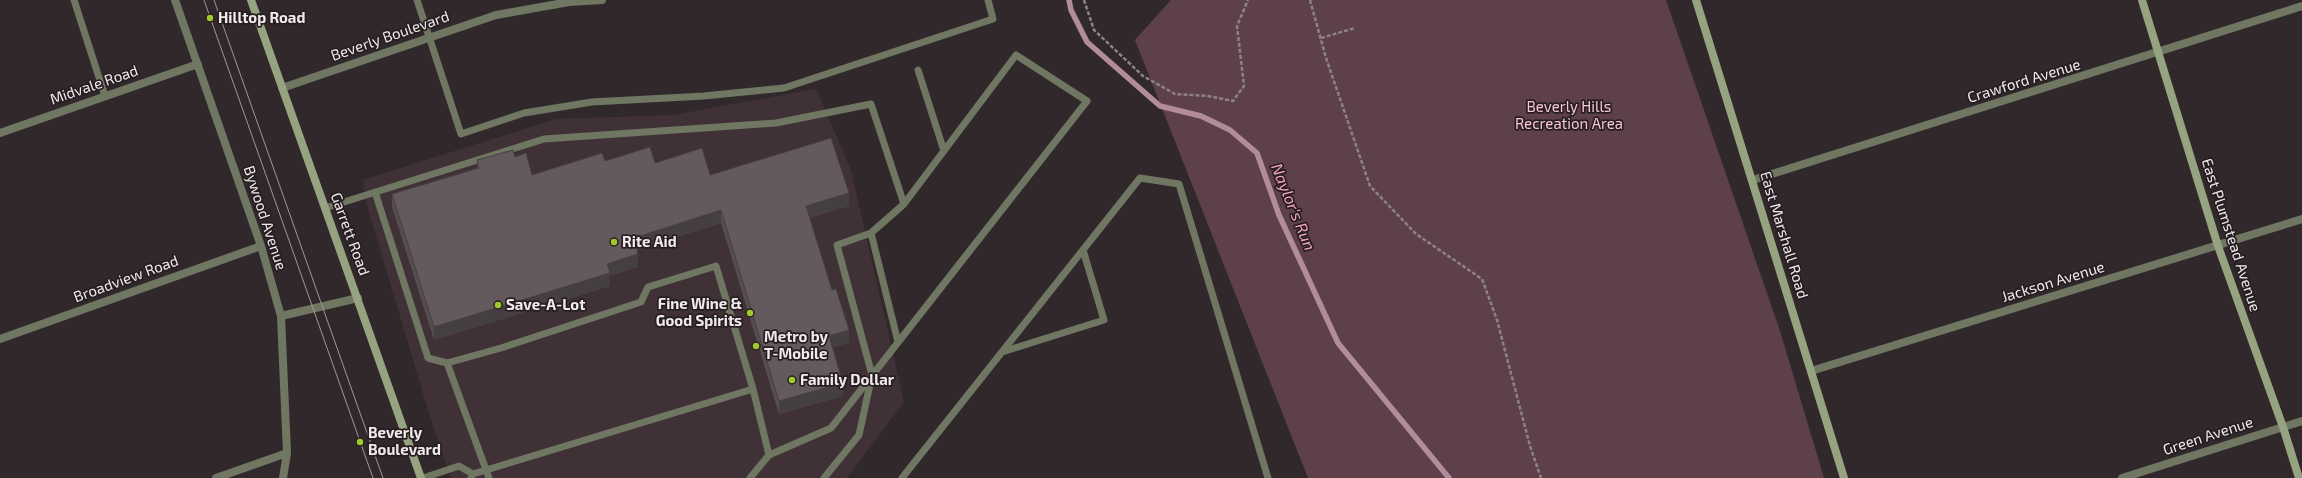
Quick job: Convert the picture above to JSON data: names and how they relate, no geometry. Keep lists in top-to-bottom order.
{
  "streets": {
    "main road": ["Garrett Road", "East Marshall Road", "East Plumstead Avenue"],
    "street": [
      "Beverly Boulevard",
      "Crawford Avenue",
      "Midvale Road",
      "Bywood Avenue",
      "Broadview Road",
      "Jackson Avenue",
      "Green Avenue"
    ]
  },
  "crossings": [
    ["Beverly Boulevard", "Garrett Road"],
    ["Crawford Avenue", "East Marshall Road"],
    ["Crawford Avenue", "East Plumstead Avenue"],
    ["Midvale Road", "Bywood Avenue"],
    ["Bywood Avenue", "Broadview Road"],
    ["East Marshall Road", "Jackson Avenue"],
    ["East Plumstead Avenue", "Jackson Avenue"],
    ["East Plumstead Avenue", "Green Avenue"]
  ],
  "water": ["Naylor's Run"],
  "parks": ["Beverly Hills Recreation Area"],
  "places": [
    "Hilltop Road",
    "Rite Aid",
    "Save-A-Lot",
    "Fine Wine & Good Spirits",
    "Metro by T-Mobile",
    "Family Dollar",
    "Beverly Boulevard"
  ]
}
